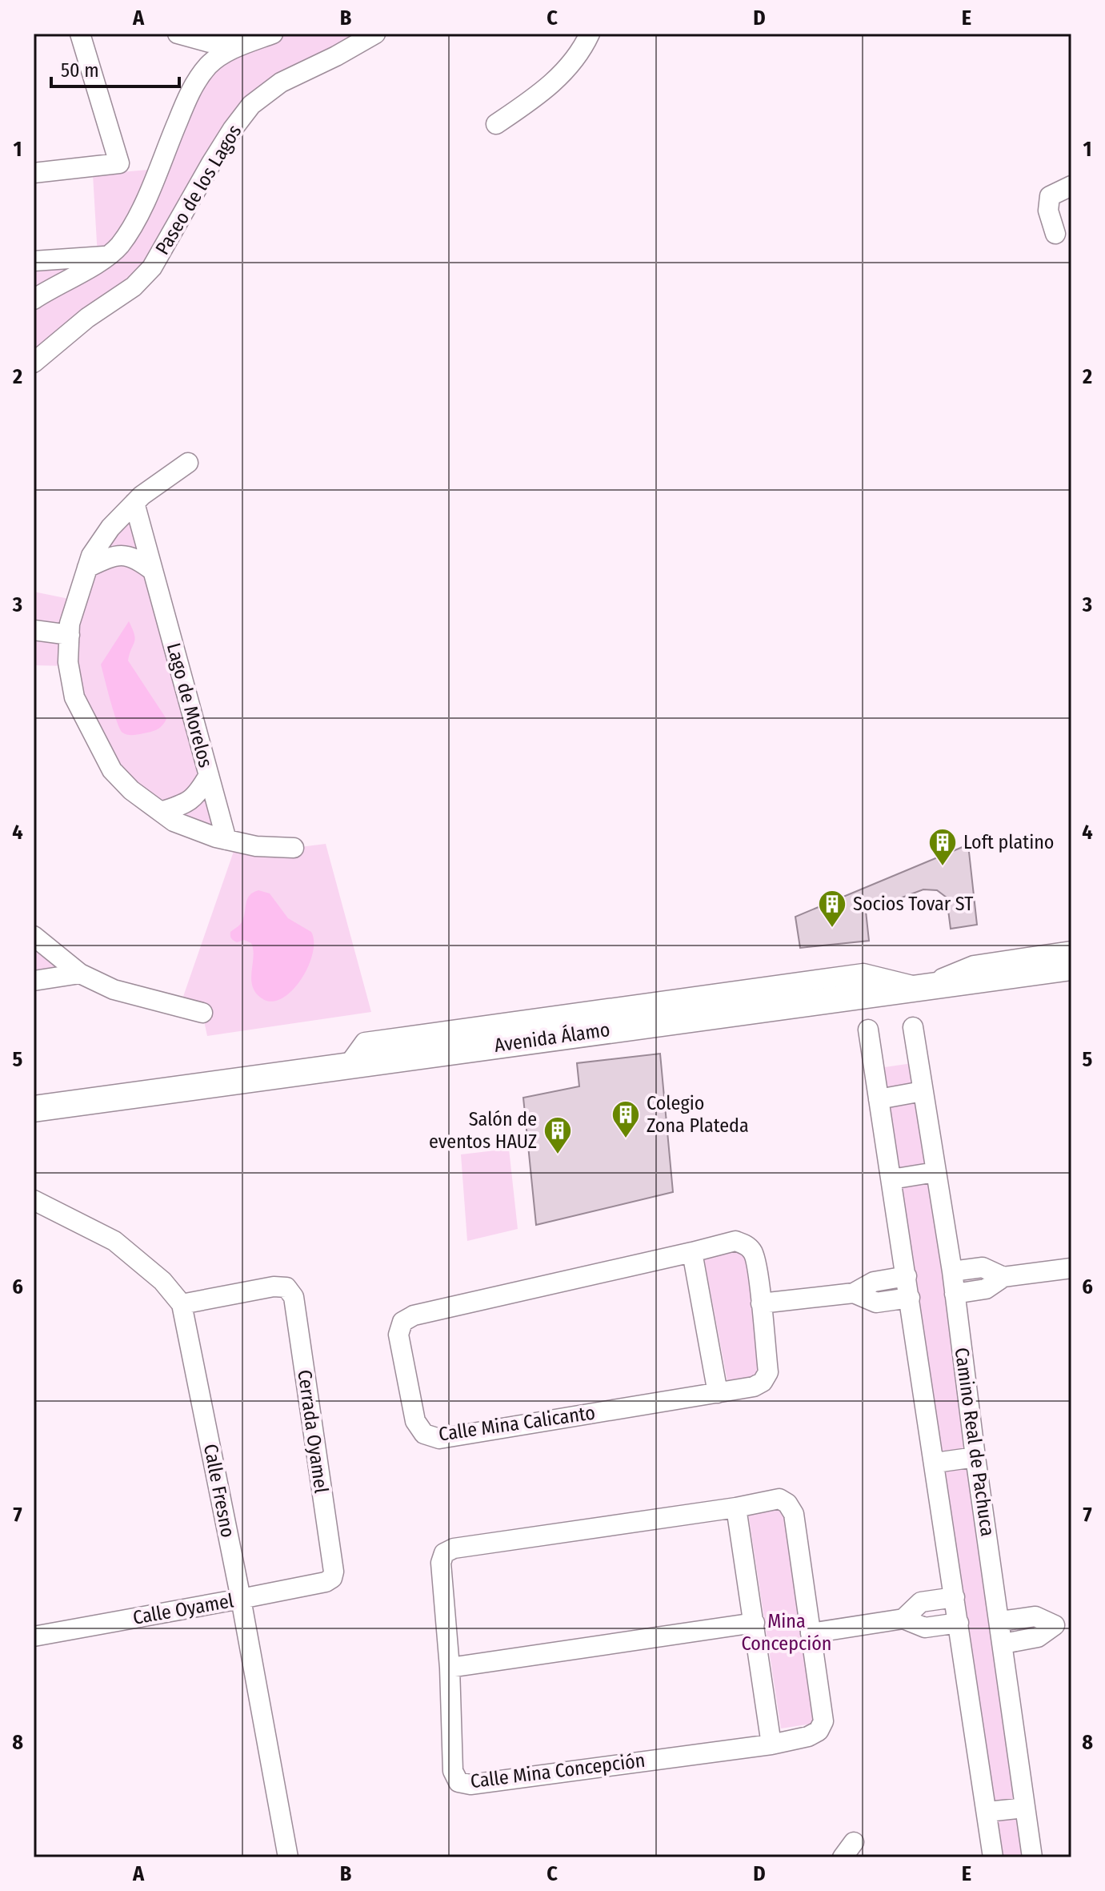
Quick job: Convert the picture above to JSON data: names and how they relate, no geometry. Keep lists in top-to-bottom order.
{
  "streets": {
    "street": [
      "Paseo de los Lagos",
      "Lago de Morelos",
      "Avenida Álamo",
      "Calle Mina Calicanto",
      "Cerrada Oyamel",
      "Camino Real de Pachuca",
      "Calle Fresno",
      "Calle Oyamel",
      "Calle Mina Concepción"
    ]
  },
  "crossings": [
    ["Cerrada Oyamel", "Calle Fresno"],
    ["Cerrada Oyamel", "Calle Oyamel"],
    ["Calle Fresno", "Calle Oyamel"]
  ],
  "parks": ["Mina Concepción"],
  "places": {
    "building": [
      "Loft platino",
      "Socios Tovar ST",
      "Colegio Zona Plateda",
      "Salón de eventos HAUZ"
    ]
  },
  "scale_bar": "50 m",
  "grid": {
    "columns": [
      "A",
      "B",
      "C",
      "D",
      "E"
    ],
    "rows": [
      "1",
      "2",
      "3",
      "4",
      "5",
      "6",
      "7",
      "8"
    ]
  }
}
